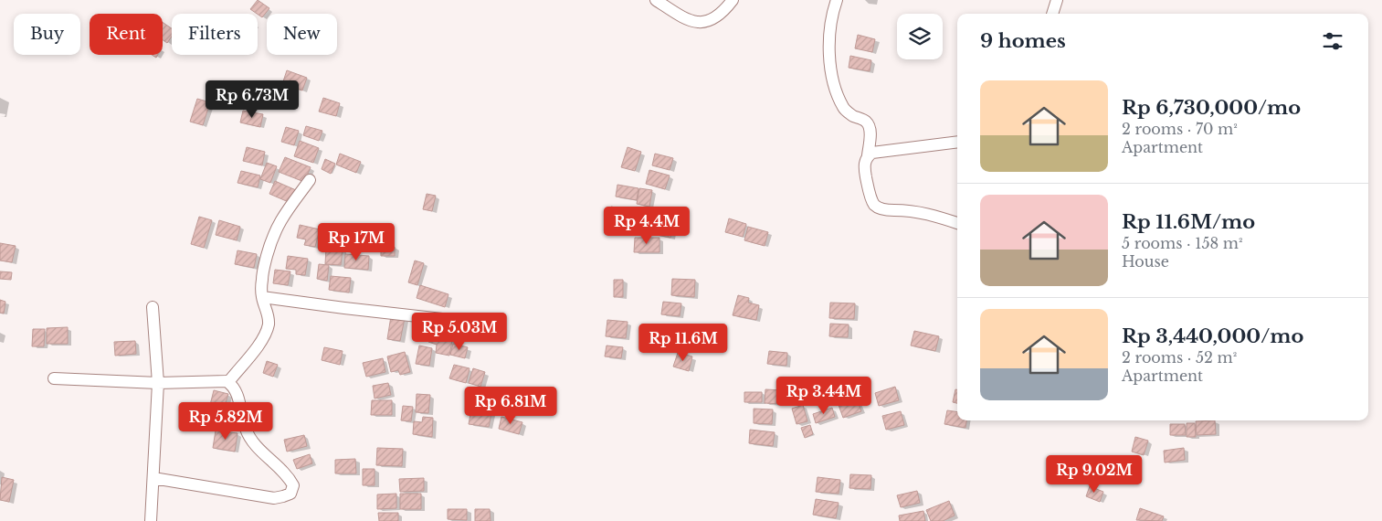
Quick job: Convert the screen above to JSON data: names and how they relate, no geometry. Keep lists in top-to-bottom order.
{
  "page": {
    "chip": [
      "Buy",
      "Rent",
      "Filters",
      "New"
    ],
    "heading": "9 homes",
    "list": [
      {
        "name": "Rp 6,730,000/mo",
        "note": "2 rooms · 70 m² · Apartment"
      },
      {
        "name": "Rp 11.6M/mo",
        "note": "5 rooms · 158 m² · House"
      },
      {
        "name": "Rp 3,440,000/mo",
        "note": "2 rooms · 52 m² · Apartment"
      }
    ],
    "price": [
      "Rp 6.73M",
      "Rp 4.4M",
      "Rp 17M",
      "Rp 5.03M",
      "Rp 11.6M",
      "Rp 3.44M",
      "Rp 6.81M",
      "Rp 5.82M",
      "Rp 9.02M"
    ]
  }
}
